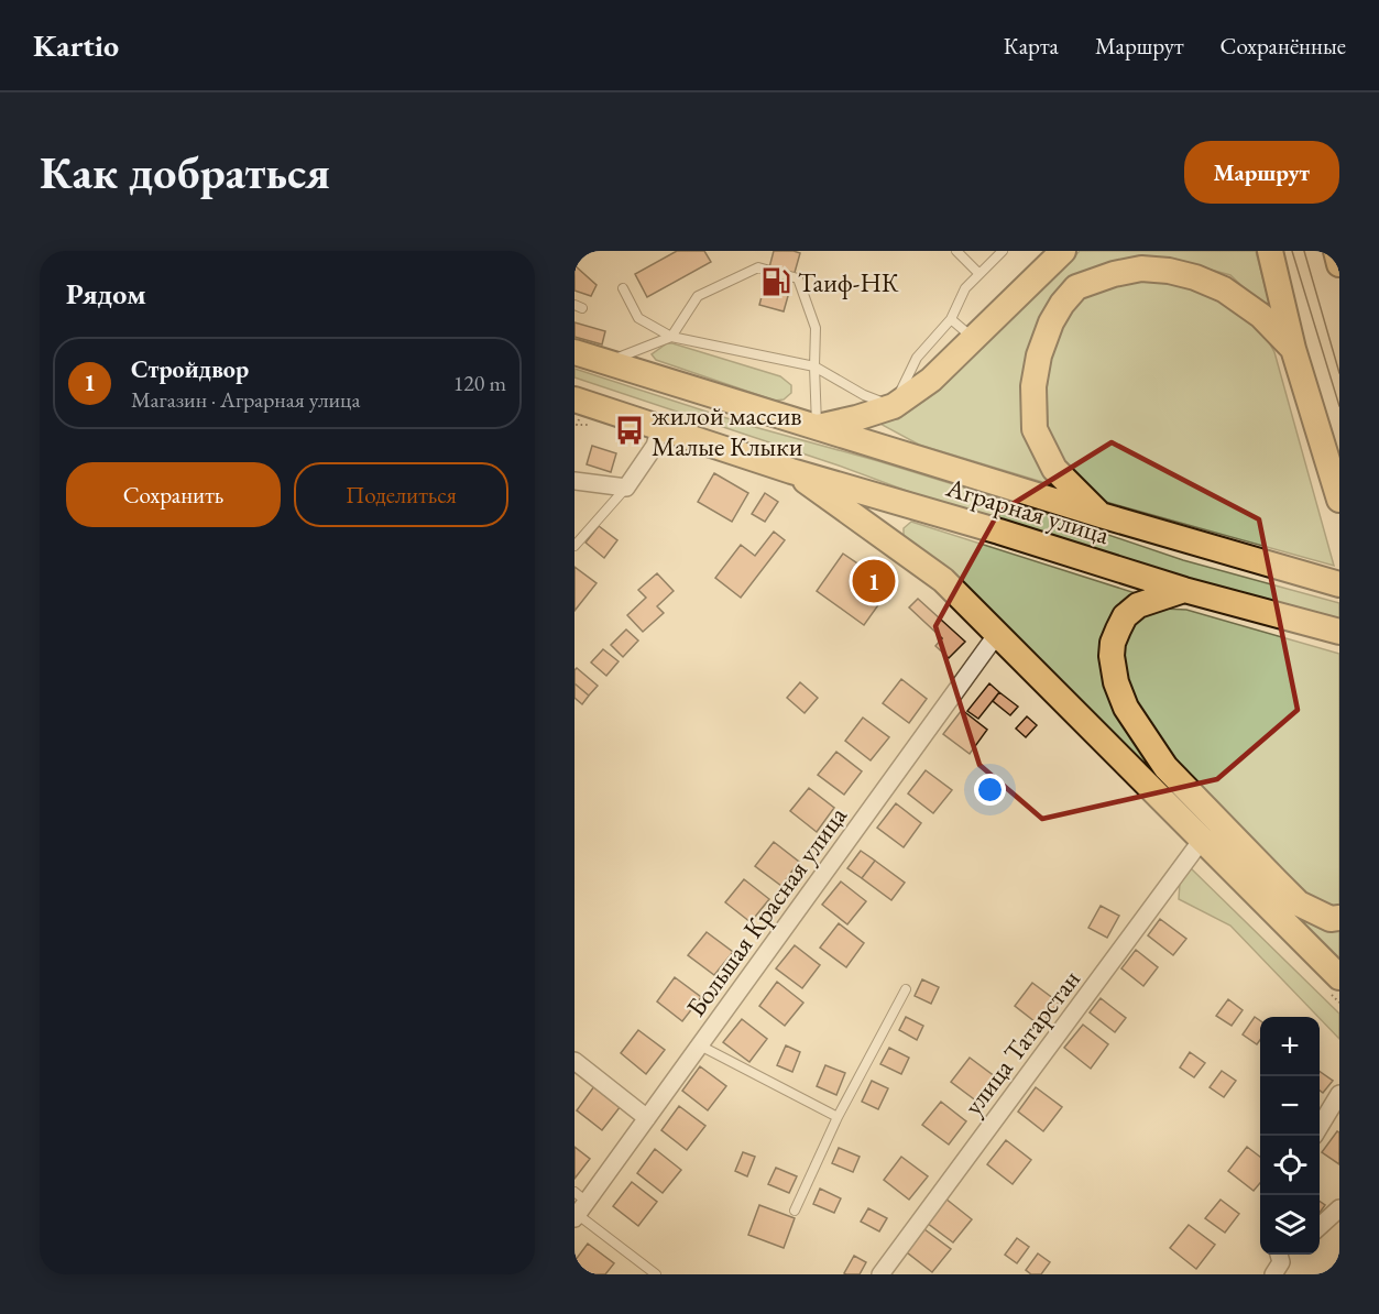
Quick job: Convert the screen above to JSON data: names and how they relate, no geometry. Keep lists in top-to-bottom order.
{
  "streets": {
    "main road": ["Аграрная улица"],
    "street": ["Большая Красная улица", "улица Татарстан"]
  },
  "places": {
    "fuel station": ["Таиф-НК"],
    "bus stop": ["жилой массив Малые Клыки"]
  },
  "page": {
    "header": "Kartio",
    "nav": ["Карта", "Маршрут", "Сохранённые"],
    "buttons": [
      "Маршрут",
      ["Сохранить", "Поделиться"]
    ],
    "title": "Как добраться",
    "heading": "Рядом",
    "list": [
      {
        "mark": "1",
        "name": "Стройдвор",
        "note": "Магазин · Аграрная улица",
        "value": "120 m"
      }
    ],
    "pins": "1",
    "map_buttons": ["+", "−"]
  }
}
